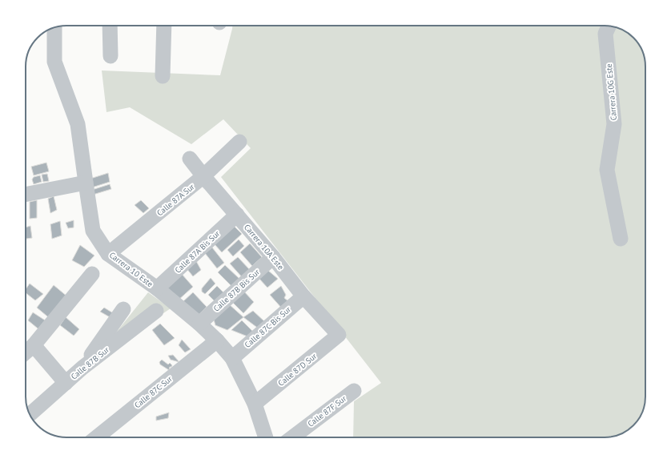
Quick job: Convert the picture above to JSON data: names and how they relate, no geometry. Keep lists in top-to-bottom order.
{
  "streets": {
    "street": [
      "Carrera 10G Este",
      "Calle 87A Sur",
      "Carrera 10A Este",
      "Calle 87A Bis Sur",
      "Carrera 10 Este",
      "Calle 87B Bis Sur",
      "Calle 87C Bis Sur",
      "Calle 87B Sur",
      "Calle 87D Sur",
      "Calle 87C Sur",
      "Calle 87F Sur"
    ]
  },
  "crossings": [
    ["Calle 87A Sur", "Carrera 10A Este"],
    ["Calle 87A Sur", "Carrera 10 Este"],
    ["Carrera 10A Este", "Calle 87A Bis Sur"],
    ["Carrera 10A Este", "Calle 87B Bis Sur"],
    ["Carrera 10A Este", "Calle 87C Bis Sur"],
    ["Carrera 10A Este", "Calle 87D Sur"],
    ["Calle 87A Bis Sur", "Carrera 10 Este"],
    ["Carrera 10 Este", "Calle 87B Bis Sur"],
    ["Carrera 10 Este", "Calle 87C Bis Sur"],
    ["Carrera 10 Este", "Calle 87D Sur"],
    ["Carrera 10 Este", "Calle 87C Sur"]
  ]
}
